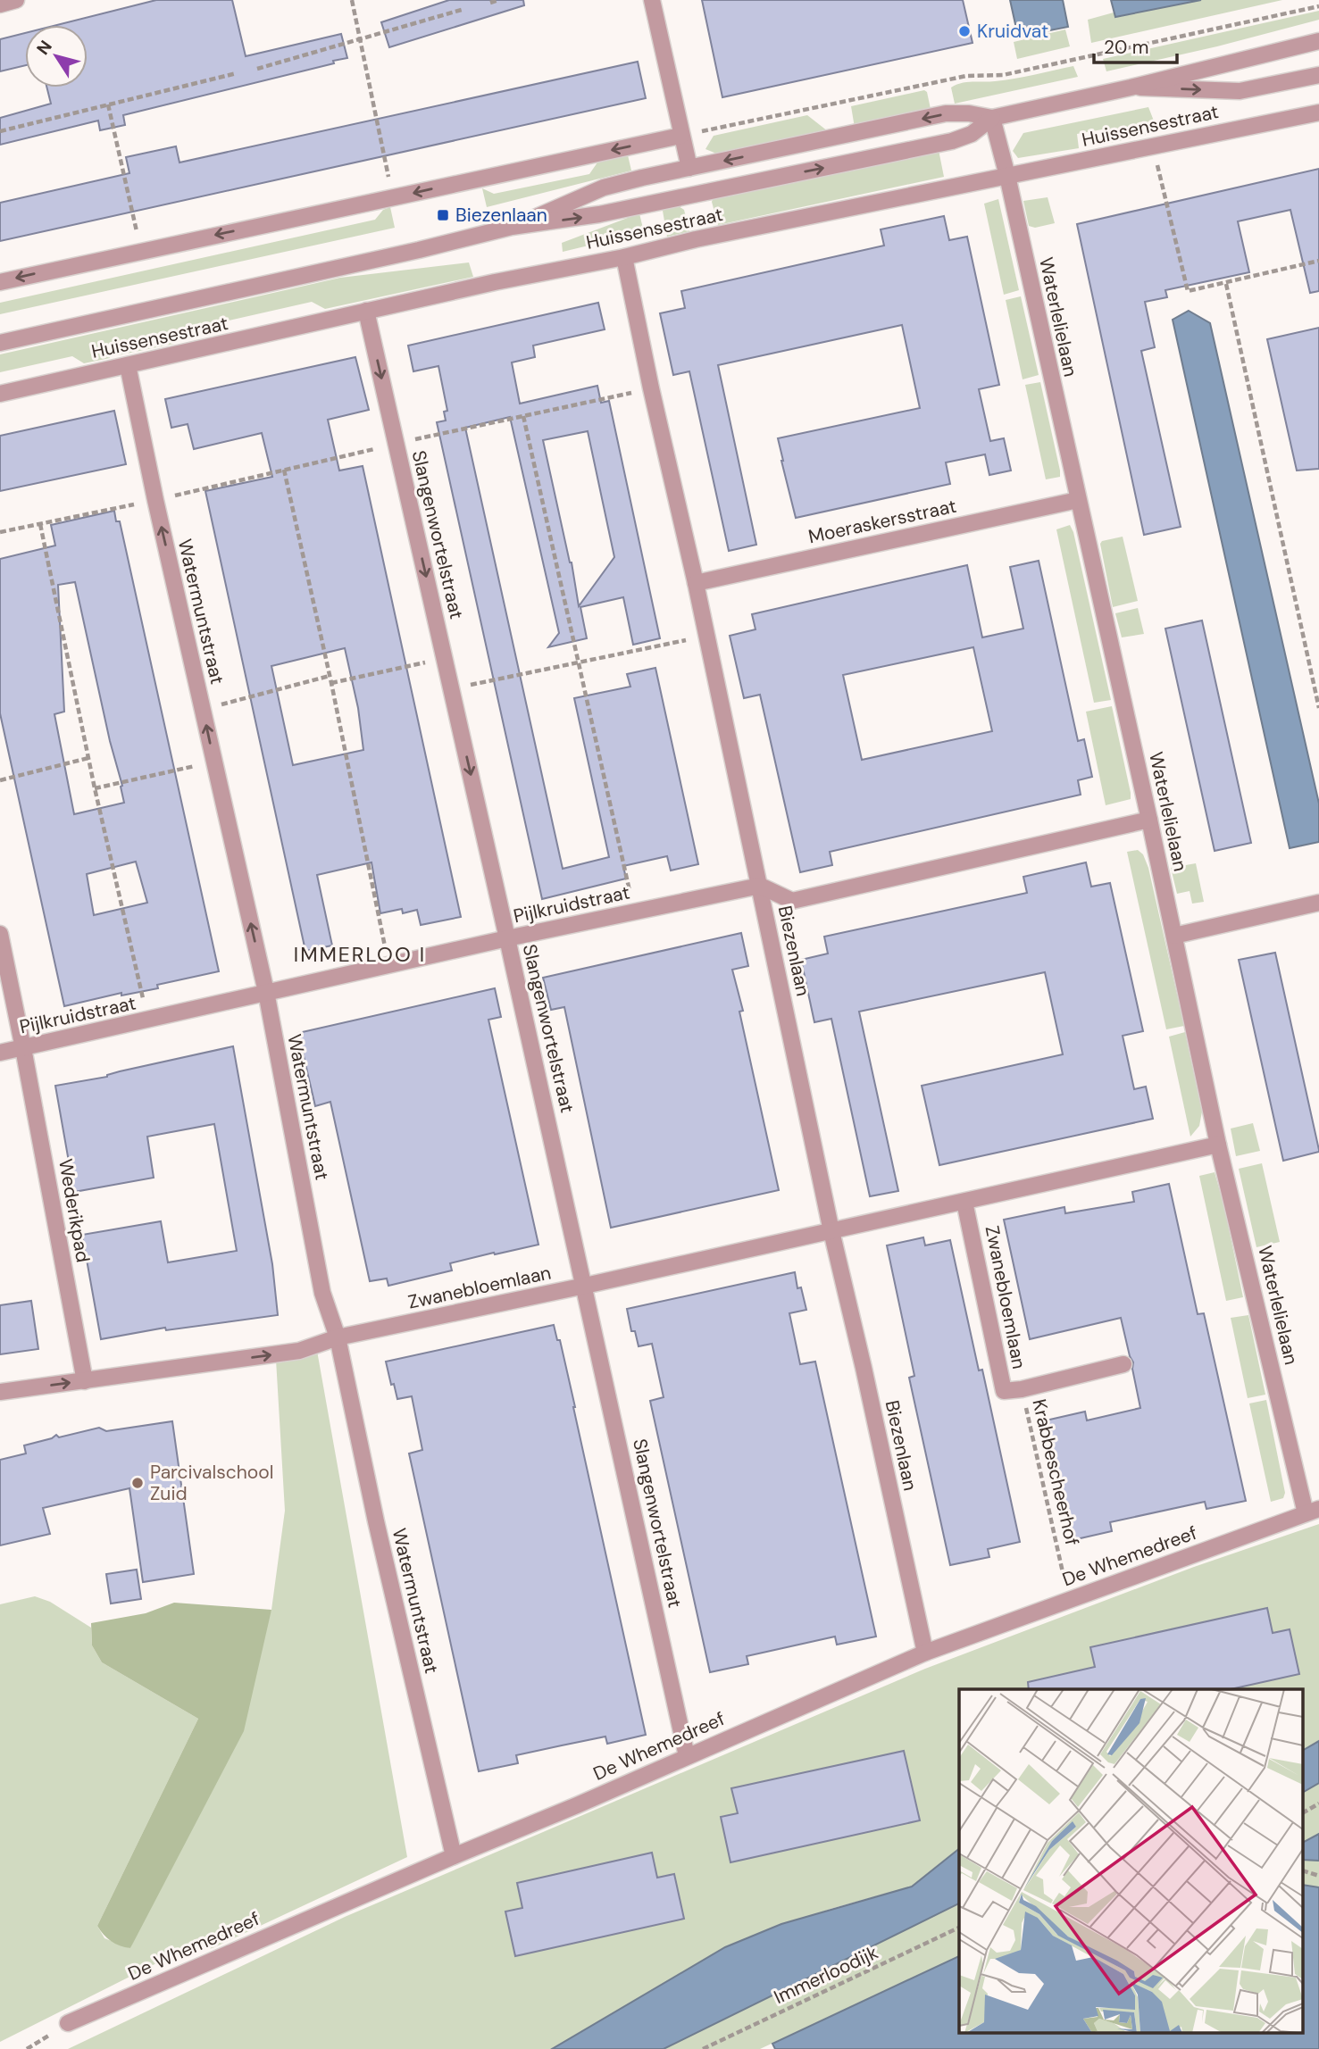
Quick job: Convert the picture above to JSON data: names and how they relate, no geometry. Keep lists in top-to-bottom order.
{
  "streets": {
    "street": [
      "Huissensestraat",
      "Waterlelielaan",
      "Moeraskersstraat",
      "Slangenwortelstraat",
      "Watermuntstraat",
      "Pijlkruidstraat",
      "Biezenlaan",
      "Wederikpad",
      "Zwanebloemlaan",
      "De Whemedreef"
    ],
    "path": ["Krabbescheerhof", "Immerloodijk"]
  },
  "crossings": [
    ["Huissensestraat", "Waterlelielaan"],
    ["Huissensestraat", "Slangenwortelstraat"],
    ["Huissensestraat", "Watermuntstraat"],
    ["Huissensestraat", "Biezenlaan"],
    ["Waterlelielaan", "Moeraskersstraat"],
    ["Waterlelielaan", "Zwanebloemlaan"],
    ["Waterlelielaan", "De Whemedreef"],
    ["Moeraskersstraat", "Biezenlaan"],
    ["Slangenwortelstraat", "Pijlkruidstraat"],
    ["Slangenwortelstraat", "Zwanebloemlaan"],
    ["Slangenwortelstraat", "De Whemedreef"],
    ["Watermuntstraat", "Pijlkruidstraat"],
    ["Watermuntstraat", "Zwanebloemlaan"],
    ["Watermuntstraat", "De Whemedreef"],
    ["Pijlkruidstraat", "Biezenlaan"],
    ["Pijlkruidstraat", "Wederikpad"],
    ["Biezenlaan", "Zwanebloemlaan"],
    ["Biezenlaan", "De Whemedreef"],
    ["Wederikpad", "Zwanebloemlaan"],
    ["Zwanebloemlaan", "Krabbescheerhof"],
    ["Krabbescheerhof", "De Whemedreef"]
  ],
  "one_way": ["Slangenwortelstraat"],
  "districts": ["IMMERLOO I"],
  "places": {
    "other": ["Kruidvat", "Parcivalschool Zuid"],
    "transit": ["Biezenlaan"]
  },
  "scale_bar": "20 m",
  "north": "top left"
}
